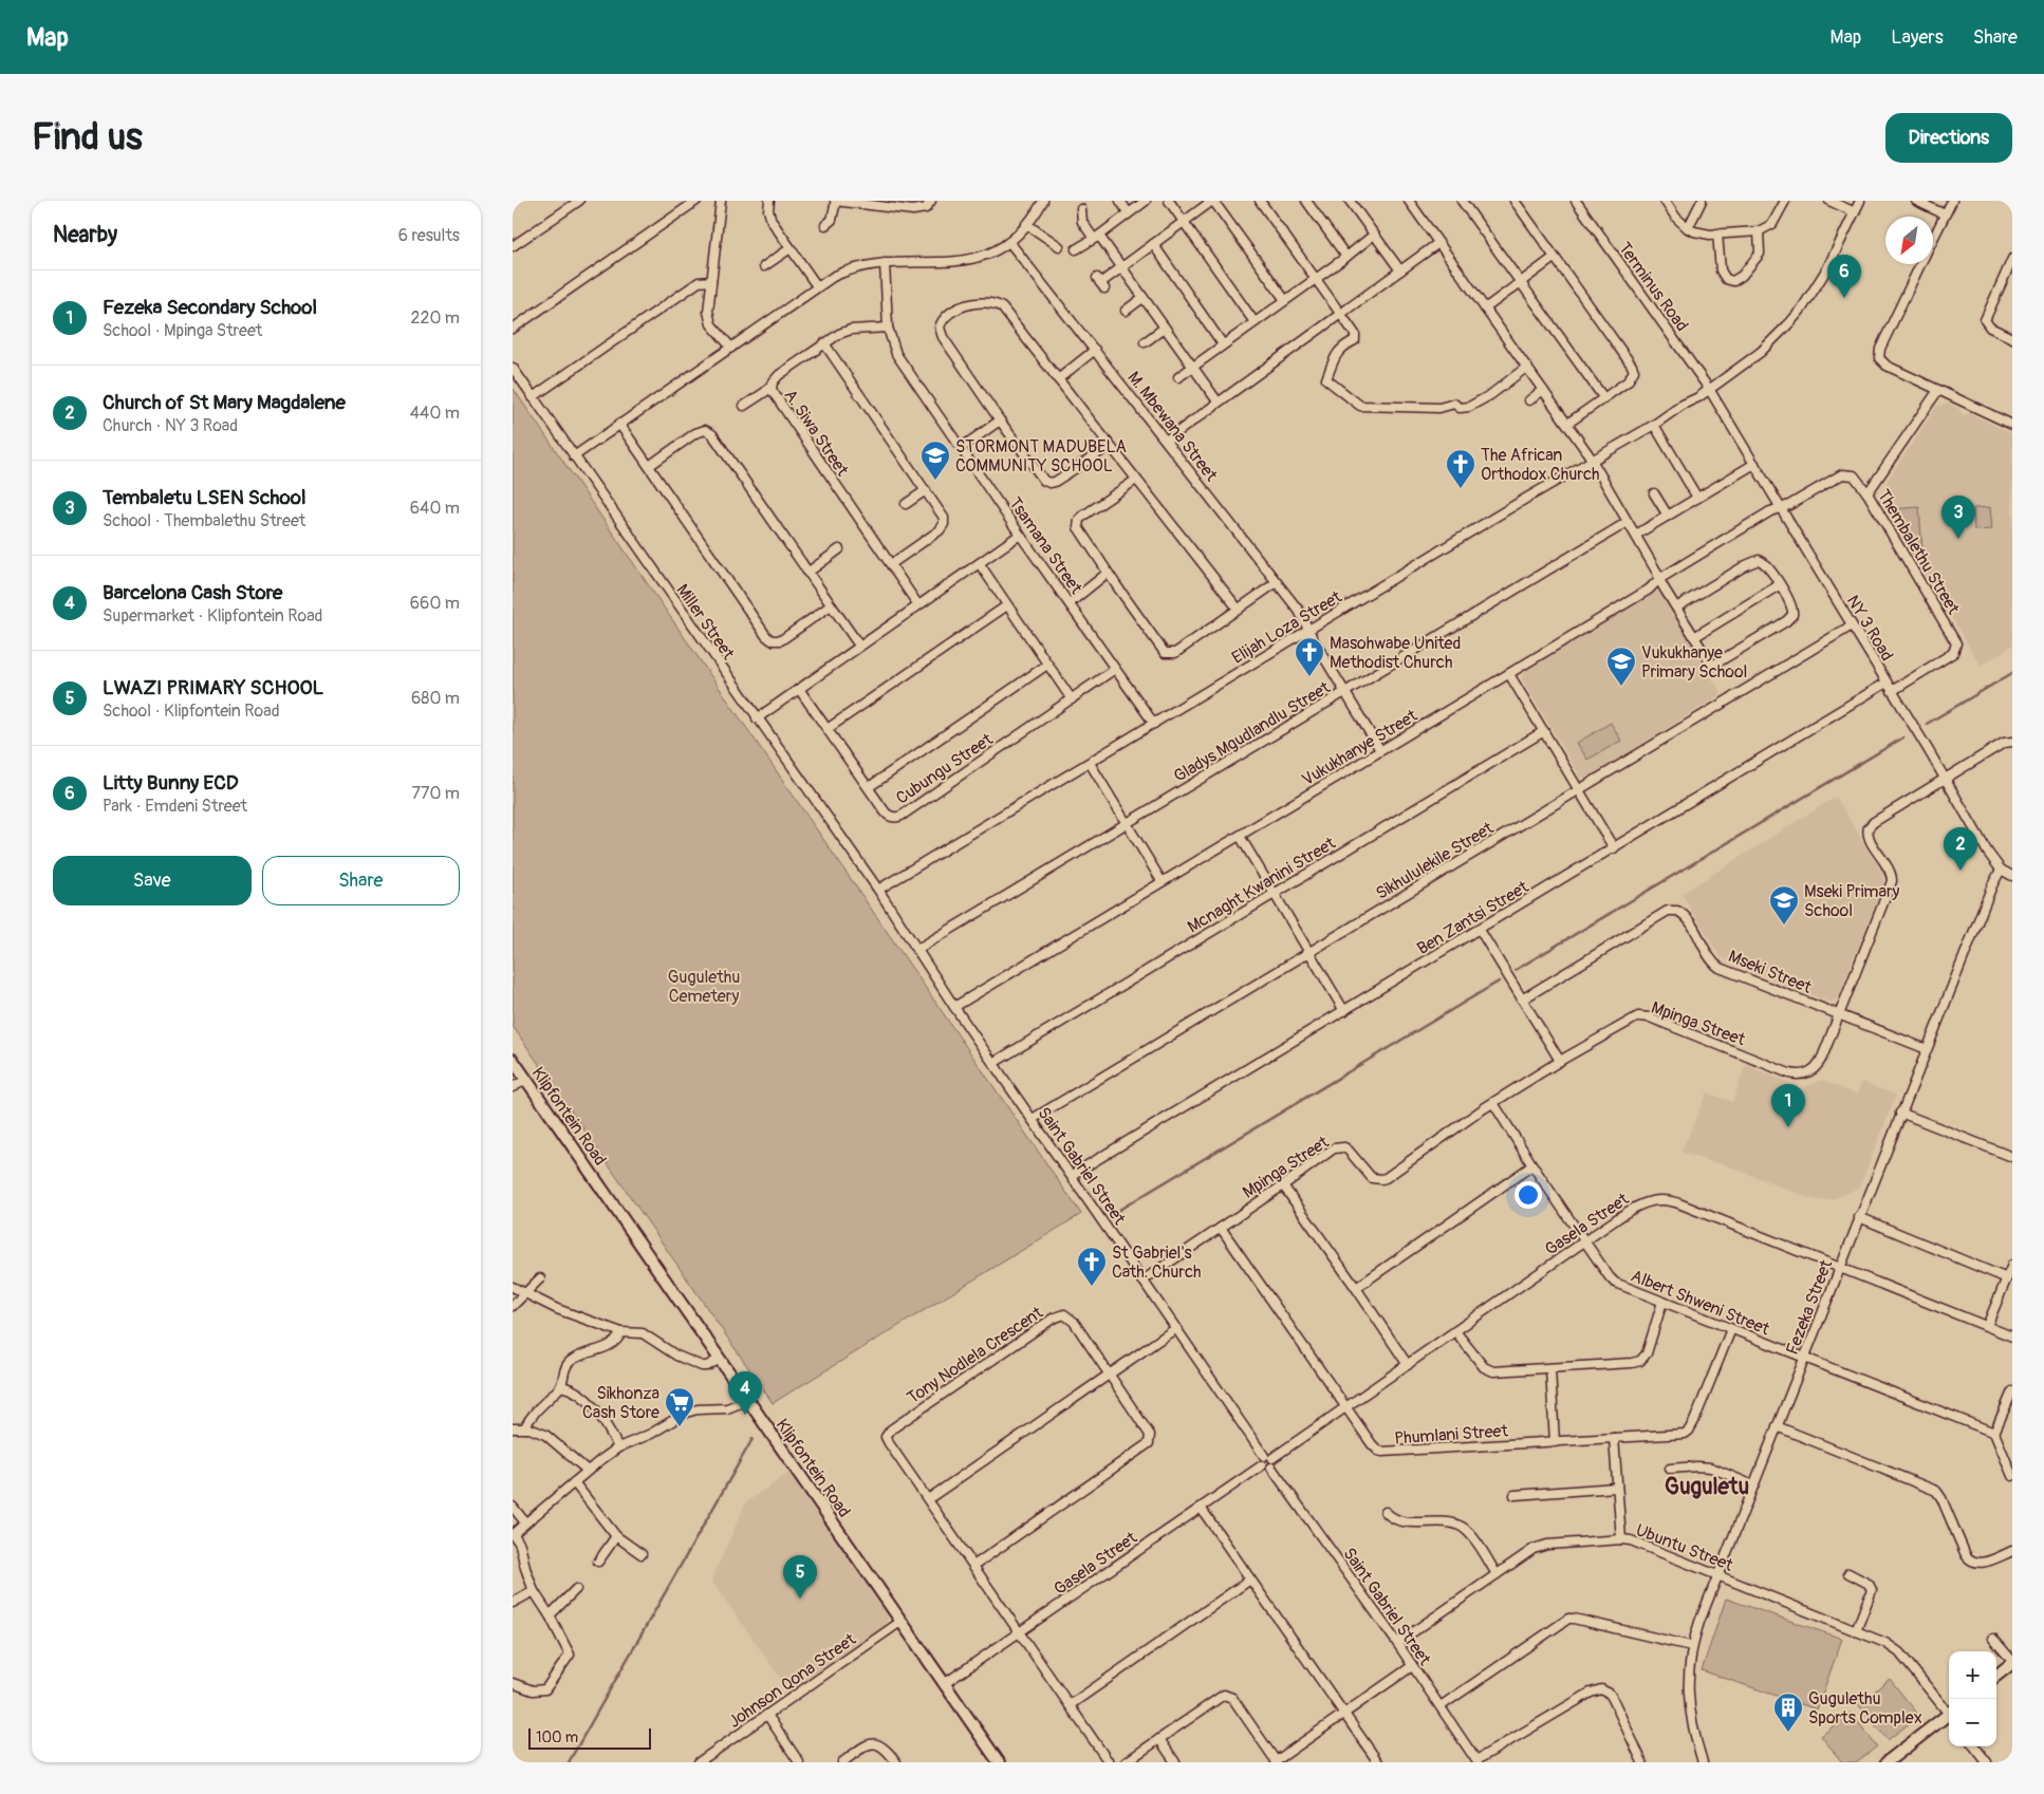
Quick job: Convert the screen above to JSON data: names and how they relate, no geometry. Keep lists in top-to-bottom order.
{
  "streets": {
    "main road": ["Klipfontein Road"],
    "street": [
      "Terminus Road",
      "M. Mbewana Street",
      "A. Siwa Street",
      "Tsamana Street",
      "Thembalethu Street",
      "Miller Street",
      "Elijah Loza Street",
      "NY 3 Road",
      "Gladys Mgudlandlu Street",
      "Vukukhanye Street",
      "Cubungu Street",
      "Sikhululekile Street",
      "Mcnaght Kwanini Street",
      "Ben Zantsi Street",
      "Mseki Street",
      "Mpinga Street",
      "Saint Gabriel Street",
      "Gasela Street",
      "Albert Shweni Street",
      "Fezeka Street",
      "Tony Nodlela Crescent",
      "Phumlani Street",
      "Ubuntu Street",
      "Johnson Qona Street"
    ]
  },
  "crossings": [
    ["Terminus Road", "Elijah Loza Street"],
    ["Terminus Road", "NY 3 Road"],
    ["M. Mbewana Street", "Elijah Loza Street"],
    ["M. Mbewana Street", "Gladys Mgudlandlu Street"],
    ["M. Mbewana Street", "Vukukhanye Street"],
    ["A. Siwa Street", "Tsamana Street"],
    ["Tsamana Street", "Elijah Loza Street"],
    ["Tsamana Street", "Cubungu Street"],
    ["Thembalethu Street", "NY 3 Road"],
    ["Thembalethu Street", "Vukukhanye Street"],
    ["Miller Street", "Elijah Loza Street"],
    ["Miller Street", "Saint Gabriel Street"],
    ["Elijah Loza Street", "NY 3 Road"],
    ["Elijah Loza Street", "Saint Gabriel Street"],
    ["NY 3 Road", "Sikhululekile Street"],
    ["NY 3 Road", "Ben Zantsi Street"],
    ["NY 3 Road", "Mpinga Street"],
    ["NY 3 Road", "Fezeka Street"],
    ["Gladys Mgudlandlu Street", "Saint Gabriel Street"],
    ["Vukukhanye Street", "Saint Gabriel Street"],
    ["Sikhululekile Street", "Saint Gabriel Street"],
    ["Mcnaght Kwanini Street", "Saint Gabriel Street"],
    ["Ben Zantsi Street", "Saint Gabriel Street"],
    ["Mseki Street", "Mpinga Street"],
    ["Mseki Street", "Fezeka Street"],
    ["Mpinga Street", "Saint Gabriel Street"],
    ["Mpinga Street", "Albert Shweni Street"],
    ["Mpinga Street", "Phumlani Street"],
    ["Klipfontein Road", "Gasela Street"],
    ["Klipfontein Road", "Johnson Qona Street"],
    ["Saint Gabriel Street", "Gasela Street"],
    ["Saint Gabriel Street", "Ubuntu Street"],
    ["Gasela Street", "Albert Shweni Street"],
    ["Gasela Street", "Fezeka Street"],
    ["Gasela Street", "Phumlani Street"],
    ["Albert Shweni Street", "Fezeka Street"],
    ["Albert Shweni Street", "Phumlani Street"],
    ["Fezeka Street", "Ubuntu Street"]
  ],
  "districts": ["Guguletu"],
  "parks": ["Gugulethu Cemetery"],
  "places": {
    "school or university": ["STORMONT MADUBELA COMMUNITY SCHOOL", "Vukukhanye Primary School", "Mseki Primary School"],
    "church": ["The African Orthodox Church", "Masohwabe United Methodist Church", "St Gabriel's Cath. Church"],
    "supermarket": ["Sikhonza Cash Store"],
    "building": ["Gugulethu Sports Complex"]
  },
  "scale_bar": "100 m",
  "north": "bottom left",
  "page": {
    "header": "Map",
    "nav": ["Map", "Layers", "Share"],
    "buttons": [
      "Directions",
      ["Save", "Share"]
    ],
    "title": "Find us",
    "heading": ["Nearby", "6 results"],
    "pins": [
      "6",
      "3",
      "2",
      "1",
      "4",
      "5"
    ],
    "list": [
      {
        "mark": "1",
        "name": "Fezeka Secondary School",
        "note": "School · Mpinga Street",
        "value": "220 m"
      },
      {
        "mark": "2",
        "name": "Church of St Mary Magdalene",
        "note": "Church · NY 3 Road",
        "value": "440 m"
      },
      {
        "mark": "3",
        "name": "Tembaletu LSEN School",
        "note": "School · Thembalethu Street",
        "value": "640 m"
      },
      {
        "mark": "4",
        "name": "Barcelona Cash Store",
        "note": "Supermarket · Klipfontein Road",
        "value": "660 m"
      },
      {
        "mark": "5",
        "name": "LWAZI PRIMARY SCHOOL",
        "note": "School · Klipfontein Road",
        "value": "680 m"
      },
      {
        "mark": "6",
        "name": "Litty Bunny ECD",
        "note": "Park · Emdeni Street",
        "value": "770 m"
      }
    ],
    "map_buttons": ["+", "−"],
    "scale": "100 m"
  }
}
